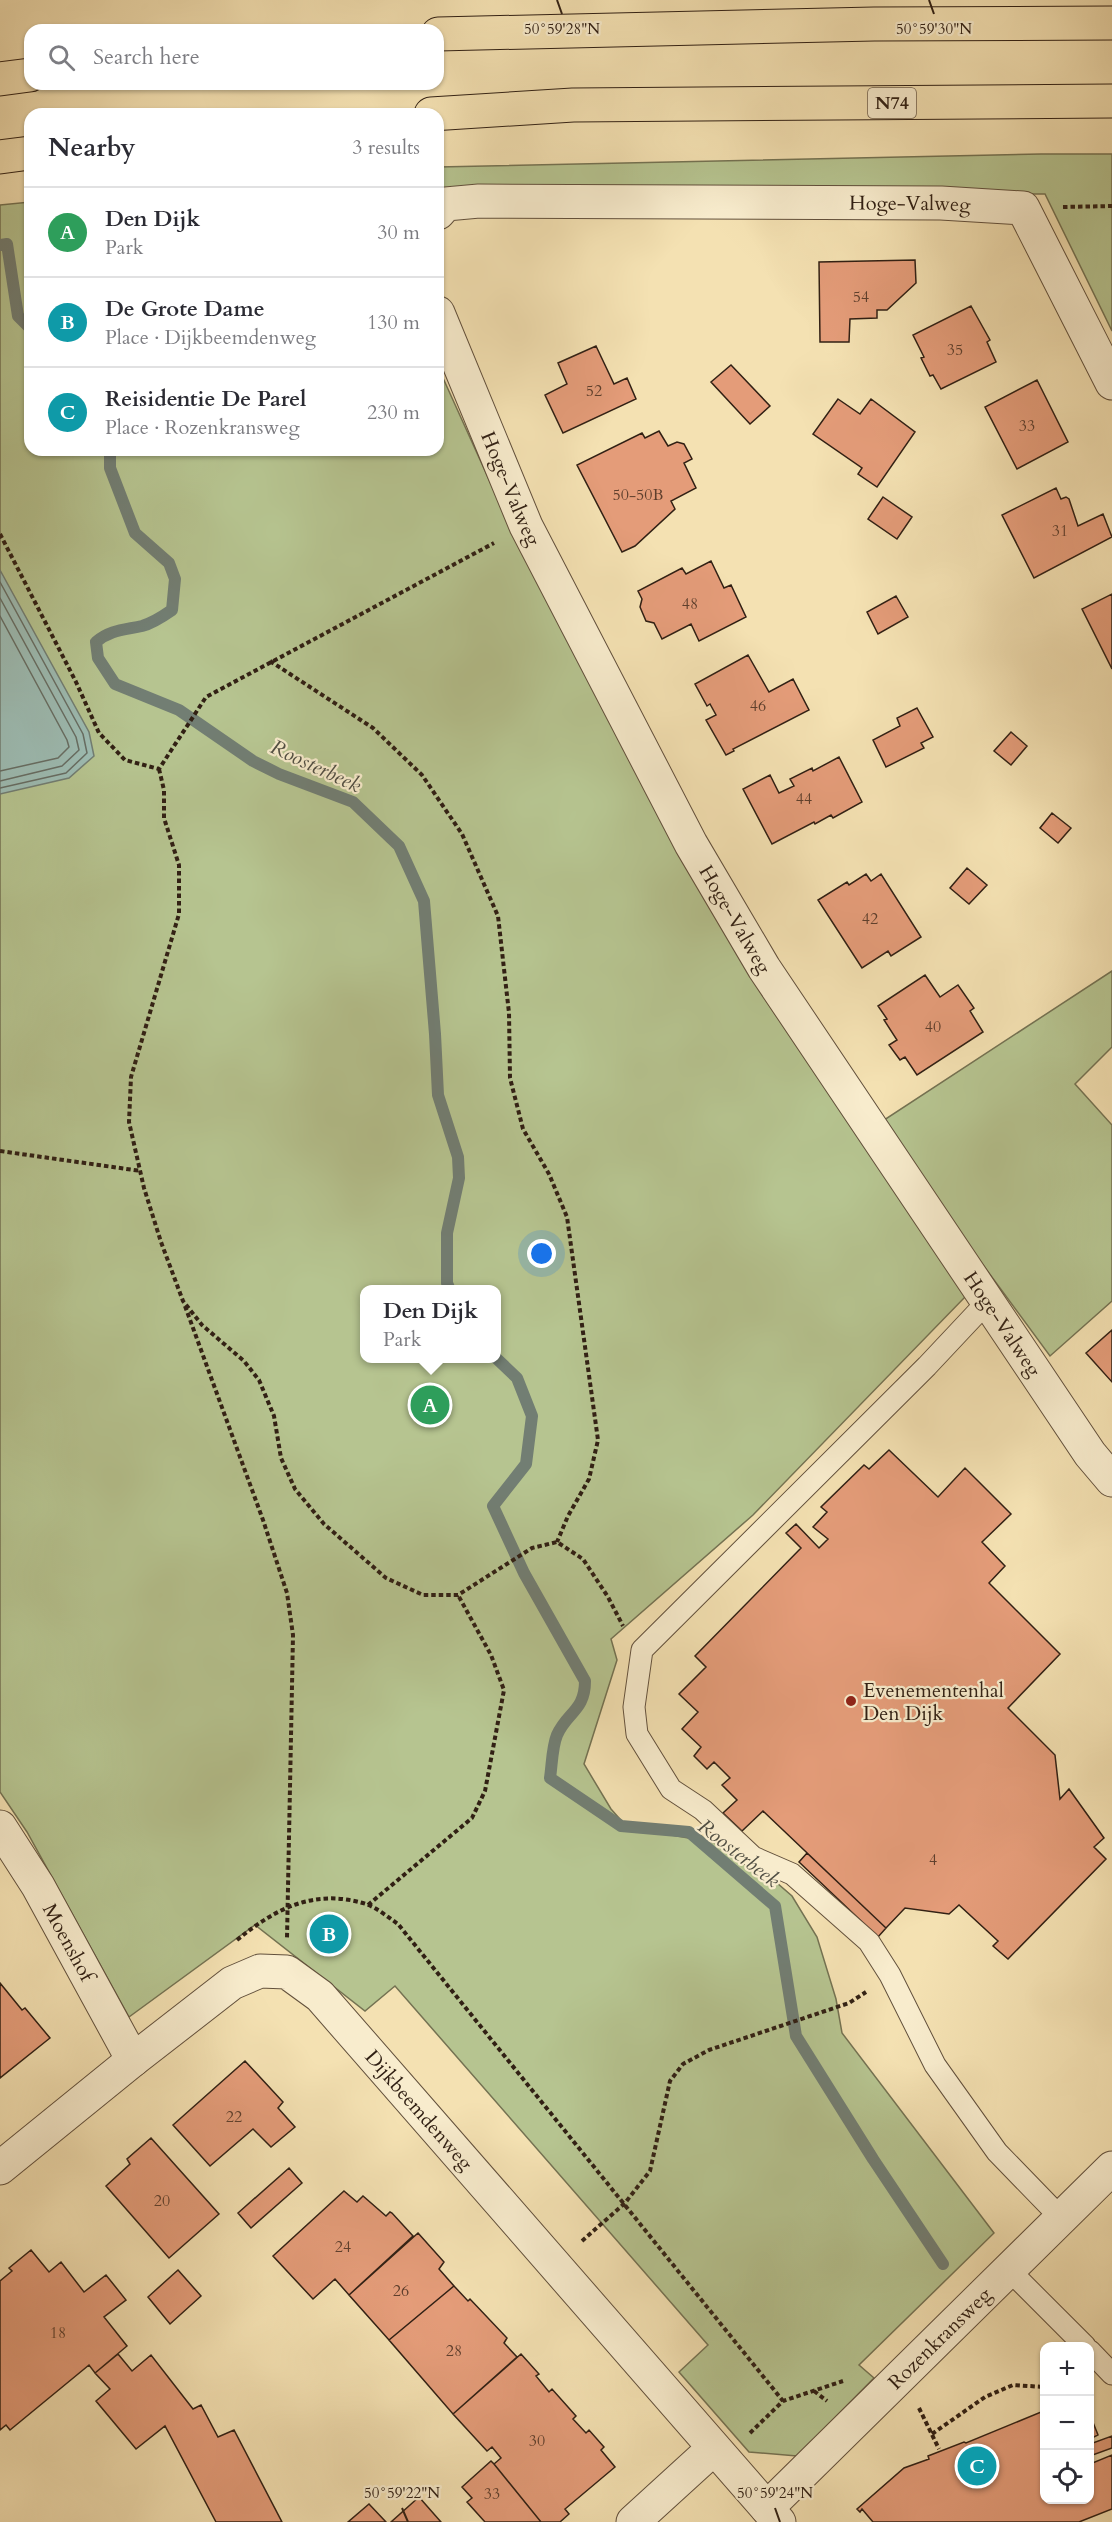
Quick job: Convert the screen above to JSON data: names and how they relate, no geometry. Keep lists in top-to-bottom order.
{
  "streets": {
    "highway": ["N74"],
    "street": [
      "Hoge-Valweg",
      "Moenshof",
      "Dijkbeemdenweg",
      "Rozenkransweg"
    ]
  },
  "crossings": [
    ["Dijkbeemdenweg", "Rozenkransweg"]
  ],
  "water": ["Roosterbeek"],
  "places": ["Evenementenhal Den Dijk"],
  "house_numbers": [
    "54",
    "35",
    "52",
    "33",
    "50-50B",
    "31",
    "48",
    "46",
    "44",
    "42",
    "40",
    "4",
    "22",
    "20",
    "24",
    "26",
    "18",
    "28",
    "30",
    "33"
  ],
  "page": {
    "search": "Search here",
    "heading": ["Nearby", "3 results"],
    "list": [
      {
        "mark": "A",
        "name": "Den Dijk",
        "note": "Park",
        "value": "30 m"
      },
      {
        "mark": "B",
        "name": "De Grote Dame",
        "note": "Place · Dijkbeemdenweg",
        "value": "130 m"
      },
      {
        "mark": "C",
        "name": "Reisidentie De Parel",
        "note": "Place · Rozenkransweg",
        "value": "230 m"
      }
    ],
    "popup": ["Den Dijk", "Park"],
    "pins": ["A", "B", "C"],
    "map_buttons": ["+", "−"]
  },
  "coordinates": [
    "50°59'28\"N",
    "50°59'30\"N",
    "50°59'22\"N",
    "50°59'24\"N"
  ]
}
